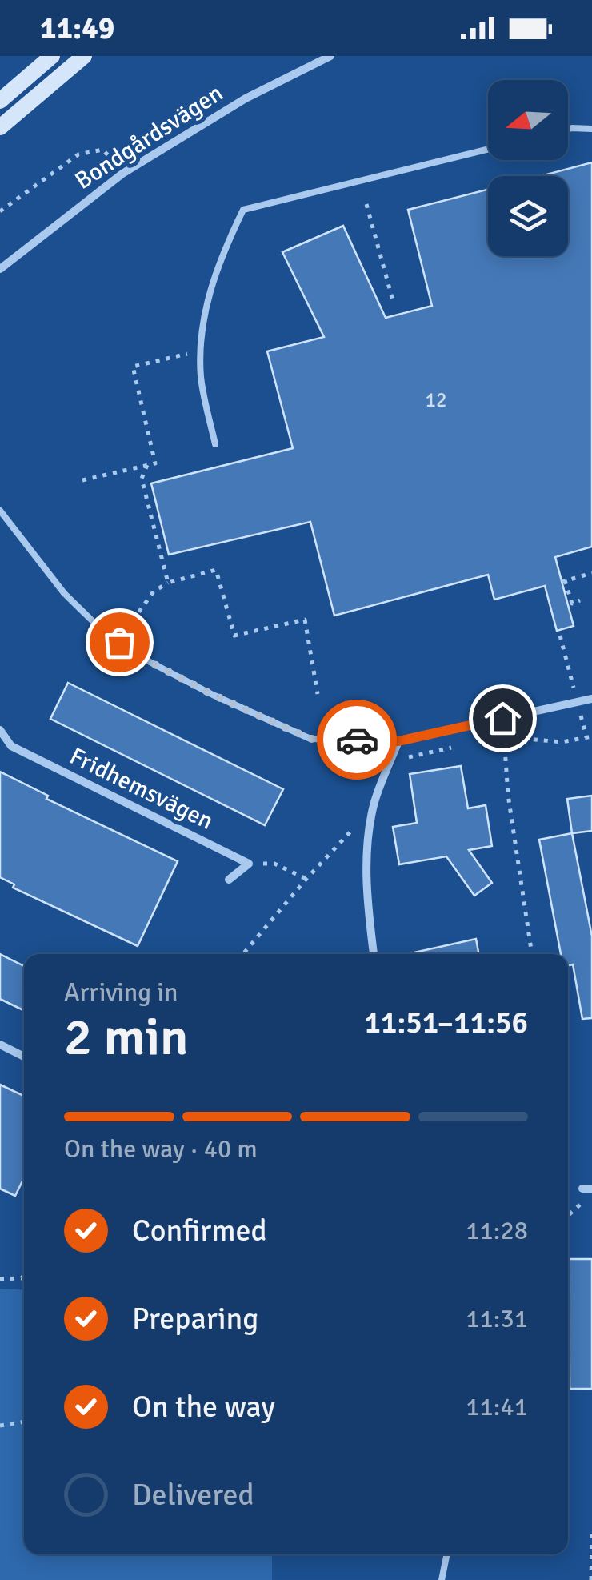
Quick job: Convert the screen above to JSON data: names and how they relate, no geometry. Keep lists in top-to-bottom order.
{
  "streets": {
    "street": ["Bondgårdsvägen", "Fridhemsvägen"]
  },
  "house_numbers": ["12"],
  "north": "left",
  "page": {
    "status": "11:49",
    "heading": ["2 min", "Arriving in", "11:51–11:56"],
    "bar": "On the way · 40 m",
    "list": [
      ["Confirmed", "11:28"],
      ["Preparing", "11:31"],
      ["On the way", "11:41"],
      "Delivered"
    ]
  }
}
